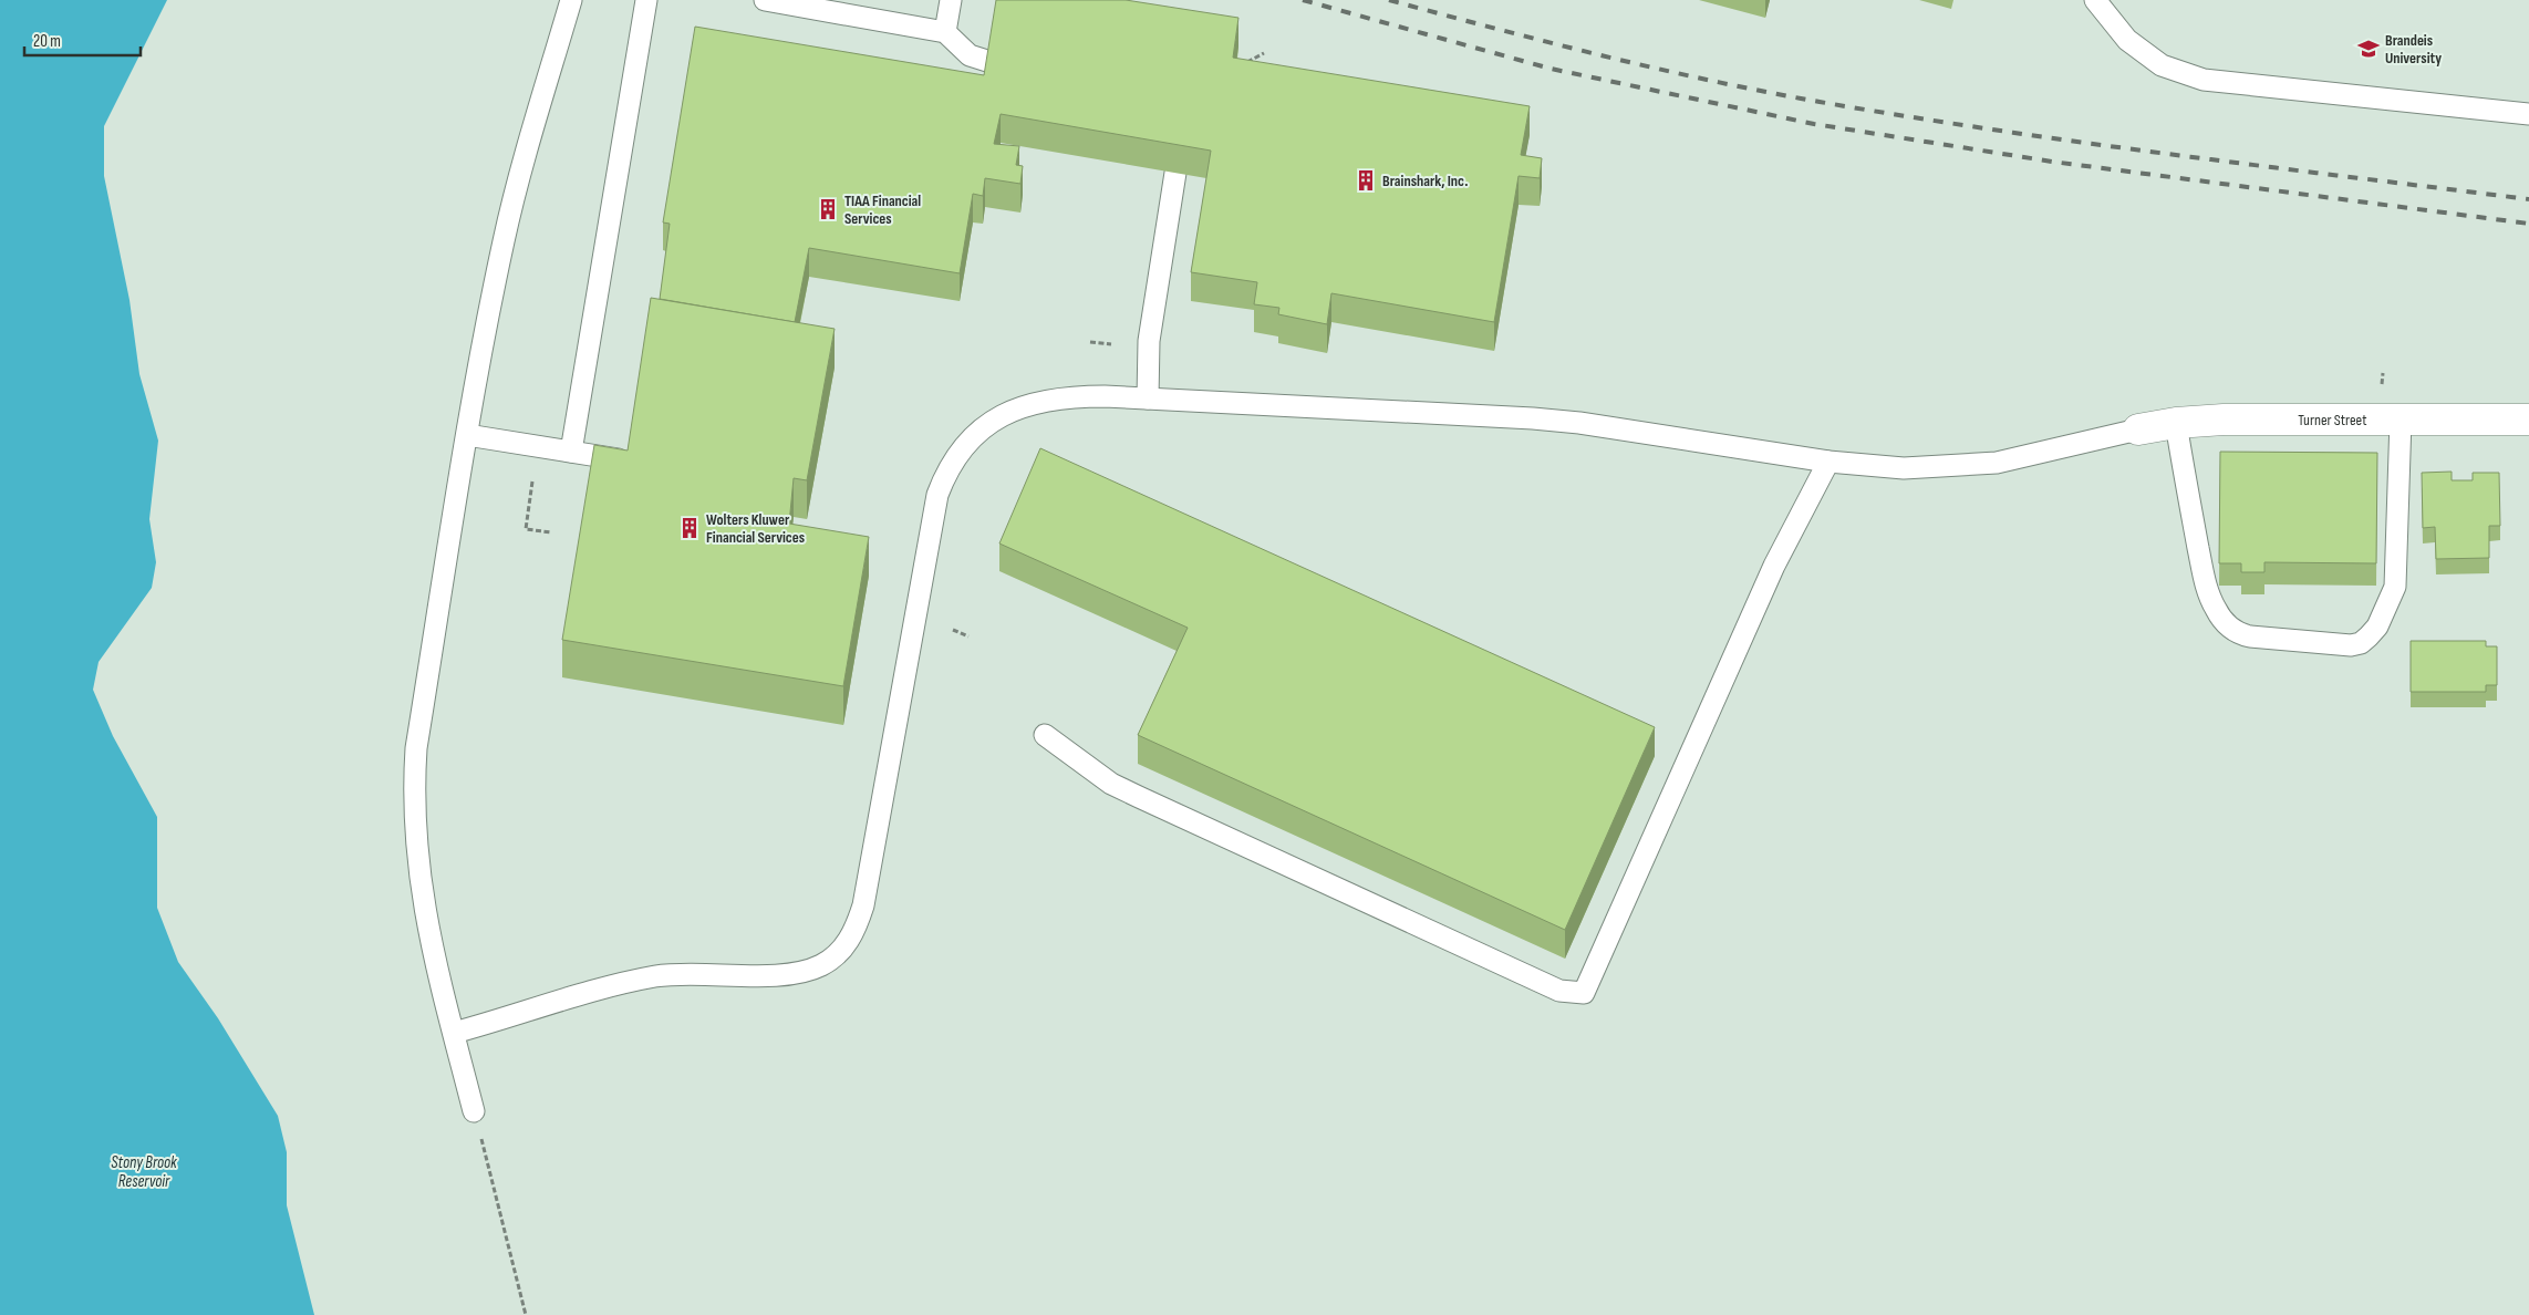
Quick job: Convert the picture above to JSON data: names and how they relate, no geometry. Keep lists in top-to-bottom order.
{
  "streets": {
    "street": ["Turner Street"]
  },
  "water": ["Stony Brook Reservoir"],
  "places": {
    "school or university": ["Brandeis University"],
    "building": ["Brainshark, Inc.", "TIAA Financial Services", "Wolters Kluwer Financial Services"]
  },
  "scale_bar": "20 m"
}
